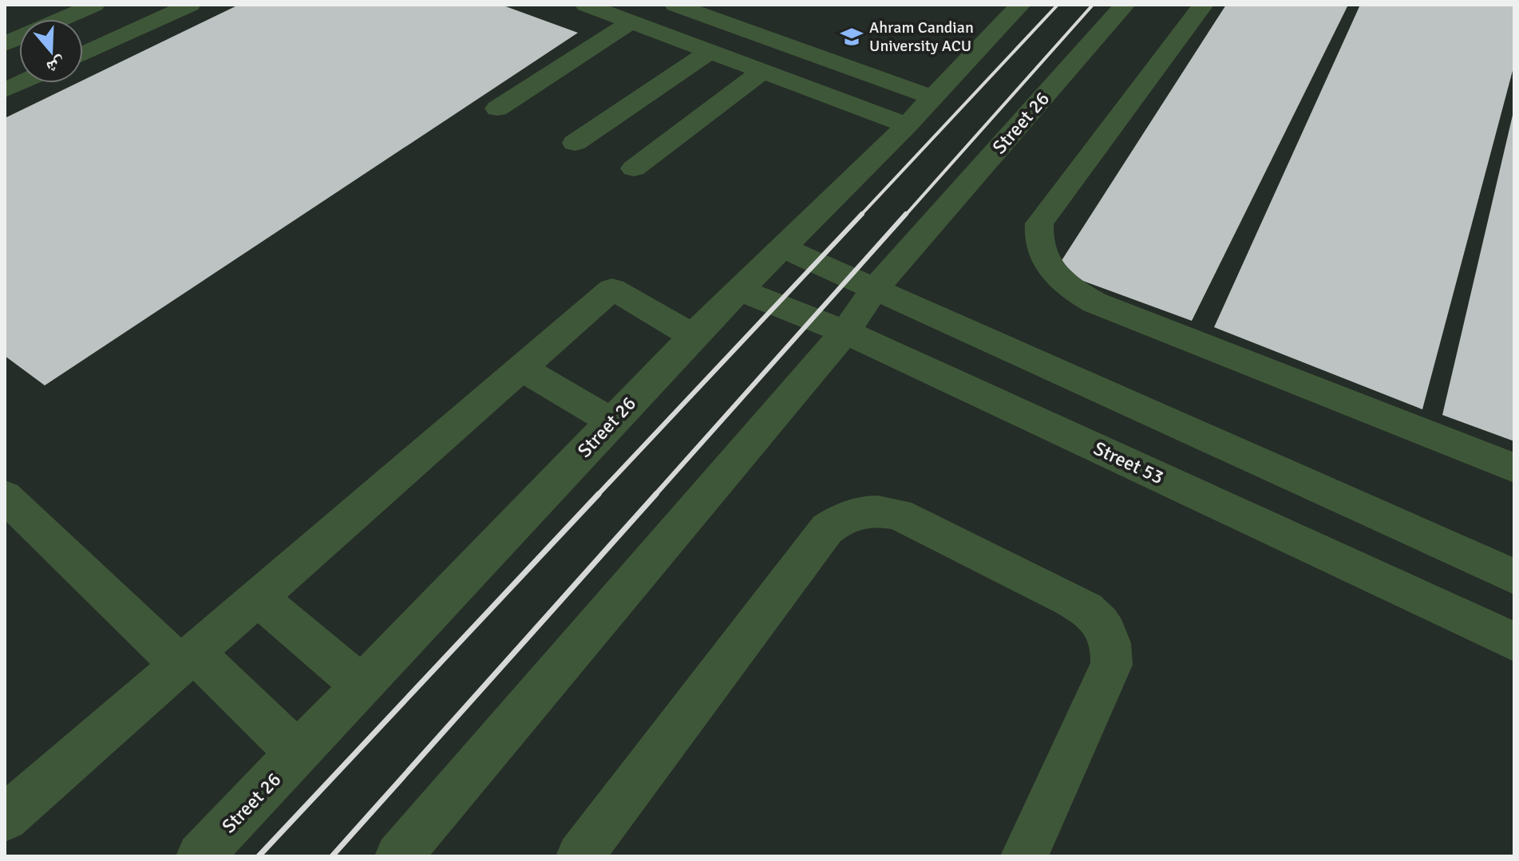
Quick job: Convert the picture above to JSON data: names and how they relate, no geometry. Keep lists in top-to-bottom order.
{
  "streets": {
    "street": ["Street 26", "Street 53"]
  },
  "crossings": [
    ["Street 26", "Street 53"]
  ],
  "places": {
    "school or university": ["Ahram Candian University ACU"]
  },
  "north": "bottom"
}
